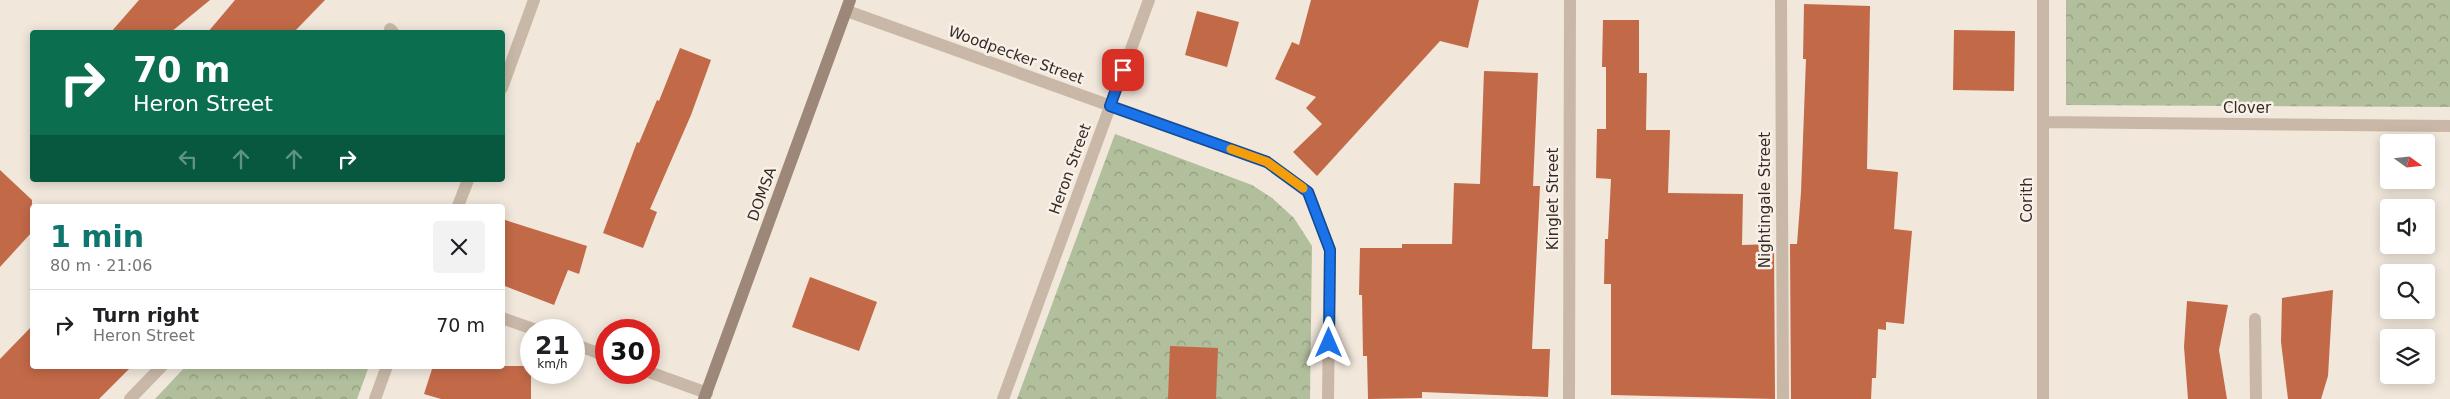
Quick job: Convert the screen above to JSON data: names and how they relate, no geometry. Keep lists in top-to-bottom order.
{
  "streets": {
    "main road": ["DOMSA"],
    "street": [
      "Woodpecker Street",
      "Clover",
      "Heron Street",
      "Kinglet Street",
      "Nightingale Street",
      "Corith"
    ]
  },
  "crossings": [
    ["Woodpecker Street", "Heron Street"],
    ["Woodpecker Street", "DOMSA"],
    ["Clover", "Corith"]
  ],
  "north": "right",
  "page": {
    "turn": ["70 m", "Heron Street"],
    "heading": ["1 min", "80 m · 21:06"],
    "list": [
      {
        "name": "Turn right",
        "note": "Heron Street",
        "value": "70 m"
      }
    ],
    "speed": "21 km/h",
    "limit": "30"
  }
}
